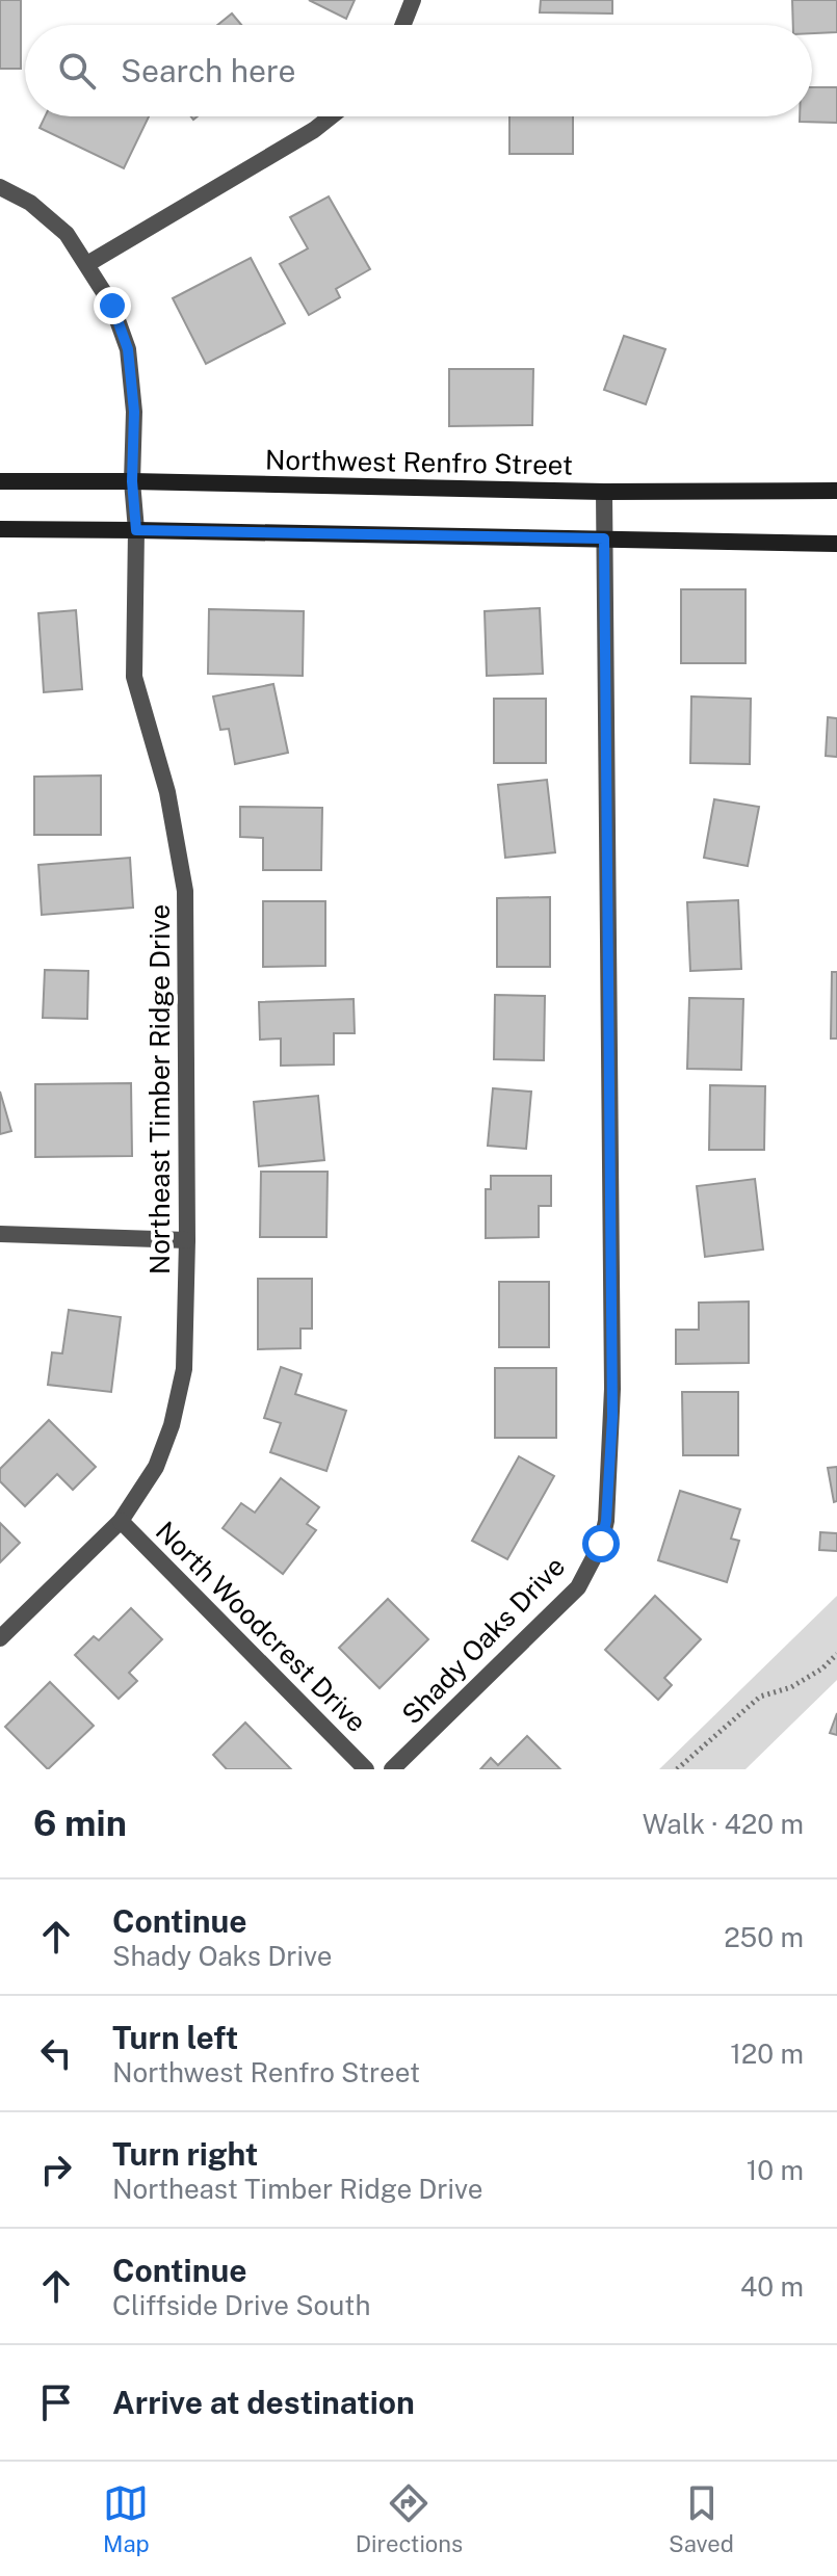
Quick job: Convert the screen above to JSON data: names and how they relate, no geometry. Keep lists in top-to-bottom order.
{
  "streets": {
    "main road": ["Northwest Renfro Street"],
    "street": ["Northeast Timber Ridge Drive", "North Woodcrest Drive", "Shady Oaks Drive"]
  },
  "crossings": [
    ["Northwest Renfro Street", "Northeast Timber Ridge Drive"],
    ["Northwest Renfro Street", "Shady Oaks Drive"],
    ["Northeast Timber Ridge Drive", "North Woodcrest Drive"]
  ],
  "page": {
    "search": "Search here",
    "heading": ["6 min", "Walk · 420 m"],
    "list": [
      ["Continue", "Shady Oaks Drive", "250 m"],
      ["Turn left", "Northwest Renfro Street", "120 m"],
      ["Turn right", "Northeast Timber Ridge Drive", "10 m"],
      ["Continue", "Cliffside Drive South", "40 m"],
      "Arrive at destination"
    ],
    "nav": ["Map", "Directions", "Saved"]
  }
}
